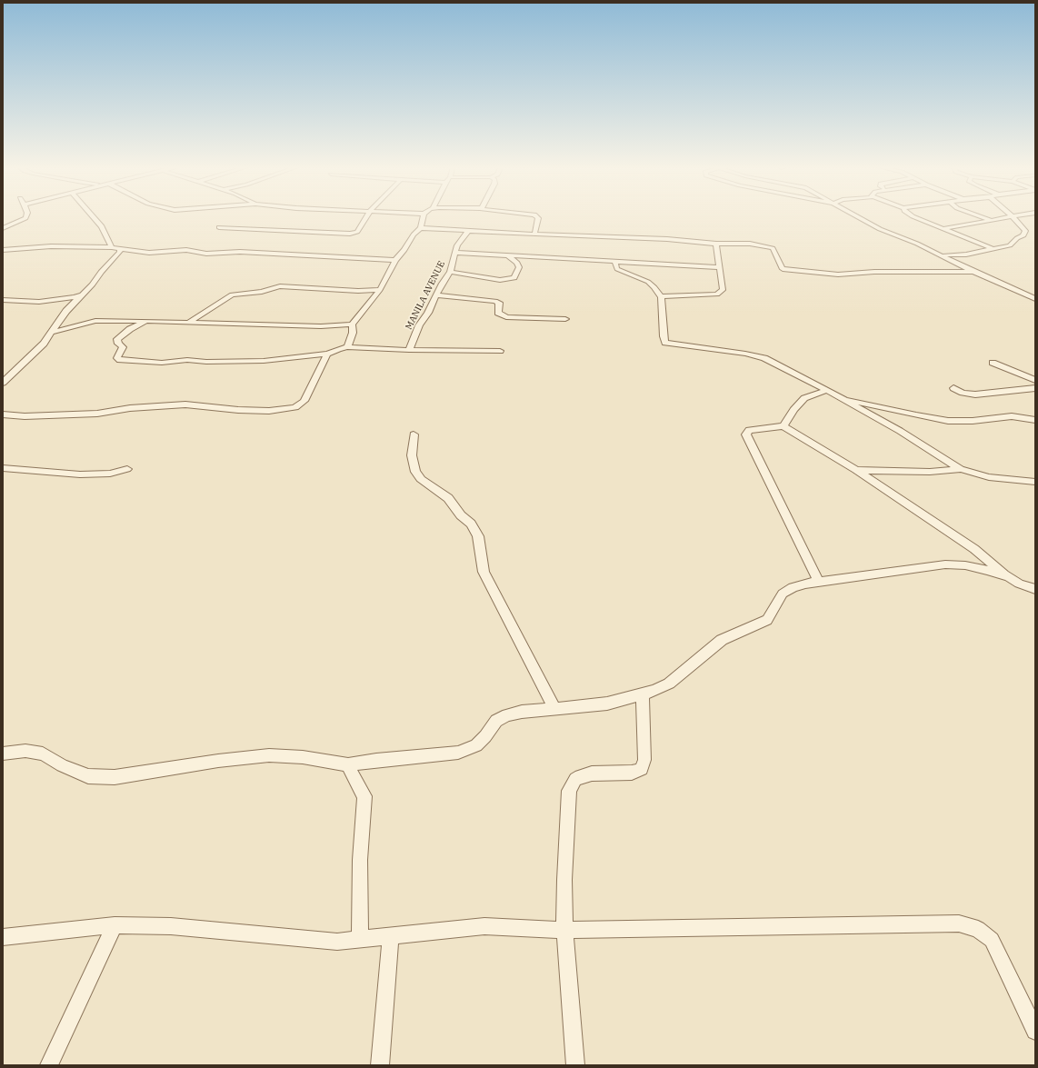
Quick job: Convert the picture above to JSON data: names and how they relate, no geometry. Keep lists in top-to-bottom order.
{
  "streets": {
    "street": ["MANILA AVENUE"]
  }
}
